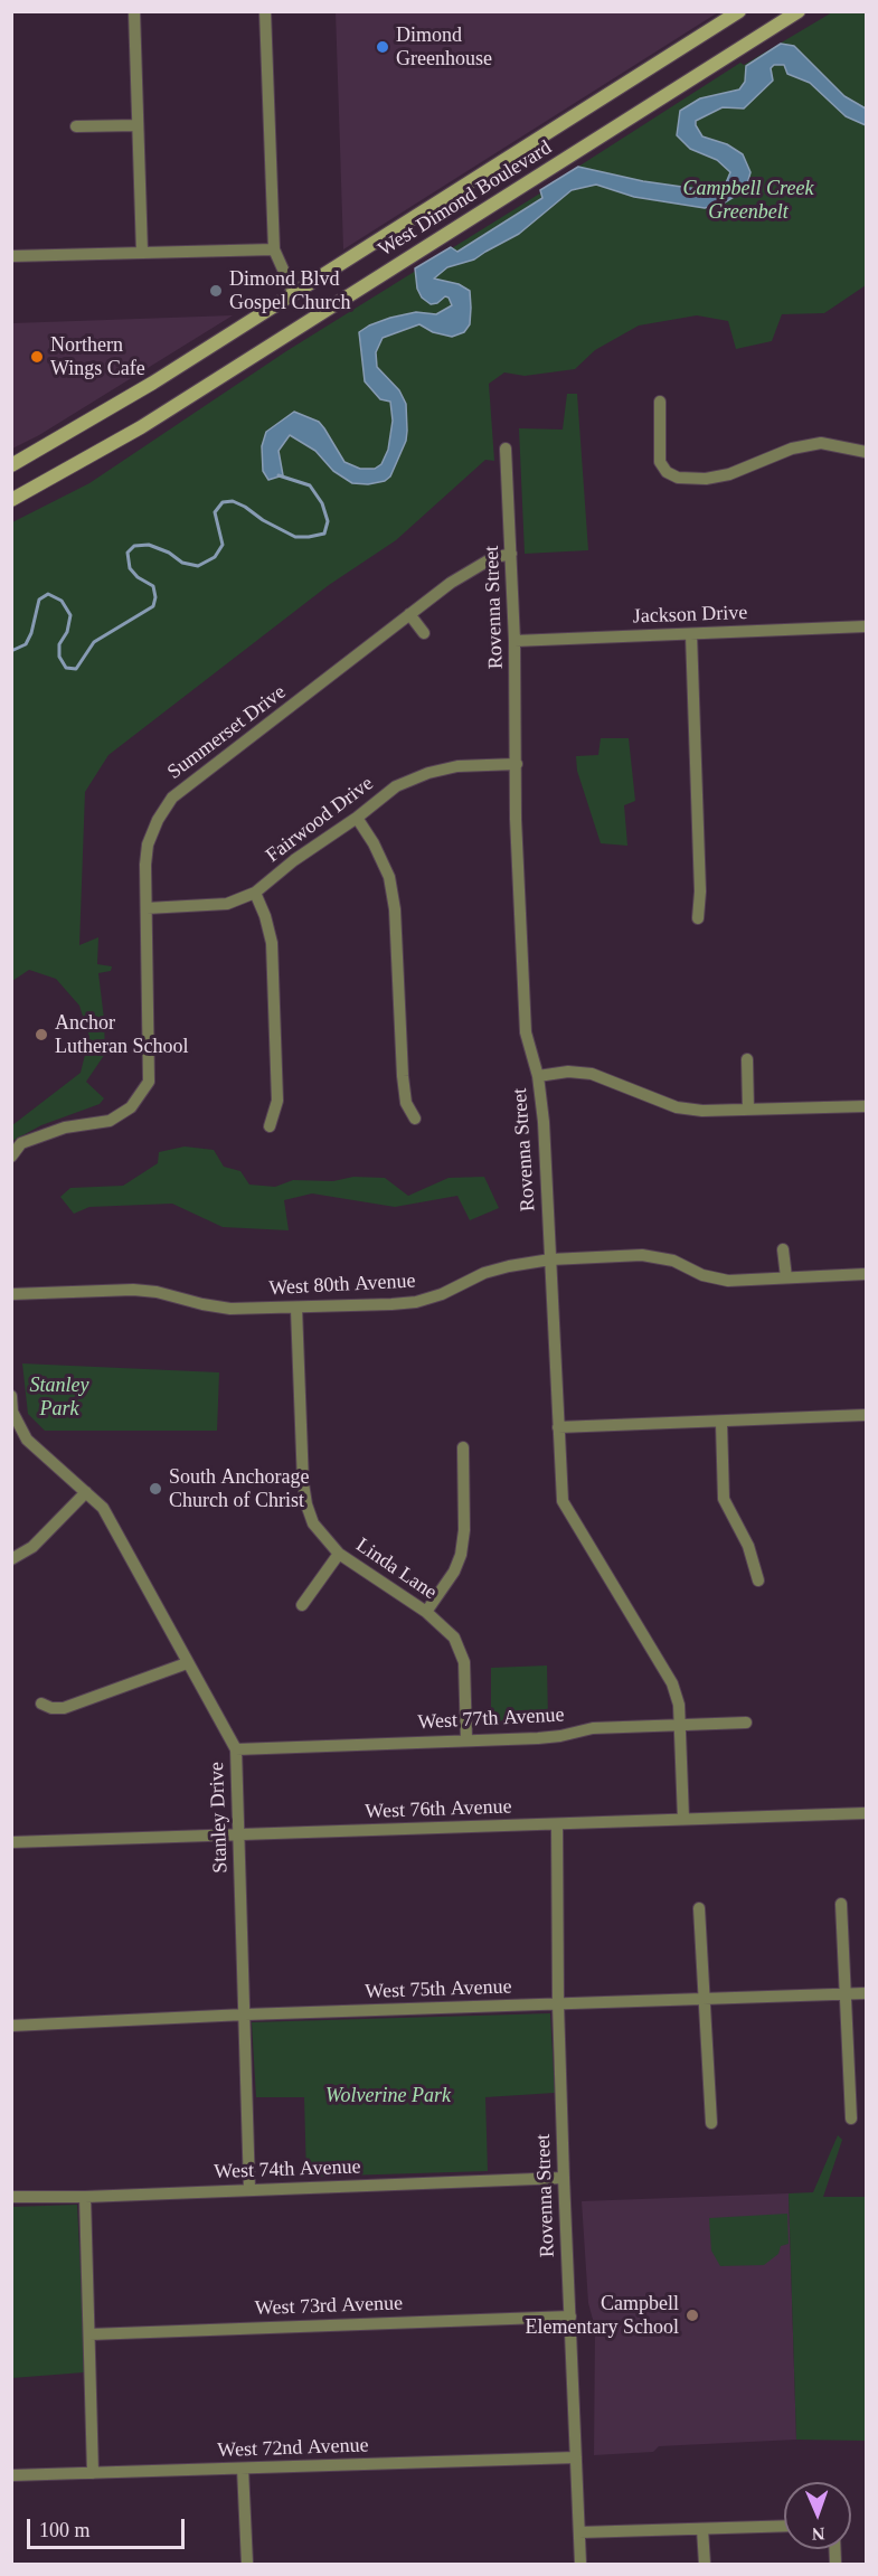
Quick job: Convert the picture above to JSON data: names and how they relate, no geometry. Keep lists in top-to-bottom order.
{
  "streets": {
    "main road": ["West Dimond Boulevard"],
    "street": [
      "Rovenna Street",
      "Jackson Drive",
      "Summerset Drive",
      "Fairwood Drive",
      "West 80th Avenue",
      "Linda Lane",
      "West 77th Avenue",
      "West 76th Avenue",
      "Stanley Drive",
      "West 75th Avenue",
      "West 74th Avenue",
      "West 73rd Avenue",
      "West 72nd Avenue"
    ]
  },
  "crossings": [
    ["Rovenna Street", "Jackson Drive"],
    ["Rovenna Street", "Summerset Drive"],
    ["Rovenna Street", "Fairwood Drive"],
    ["Rovenna Street", "West 80th Avenue"],
    ["Rovenna Street", "West 77th Avenue"],
    ["Rovenna Street", "West 76th Avenue"],
    ["Rovenna Street", "West 75th Avenue"],
    ["Rovenna Street", "West 74th Avenue"],
    ["Rovenna Street", "West 73rd Avenue"],
    ["Rovenna Street", "West 72nd Avenue"],
    ["Summerset Drive", "Fairwood Drive"],
    ["West 80th Avenue", "Linda Lane"],
    ["Linda Lane", "West 77th Avenue"],
    ["West 77th Avenue", "Stanley Drive"],
    ["West 76th Avenue", "Stanley Drive"],
    ["Stanley Drive", "West 75th Avenue"],
    ["Stanley Drive", "West 74th Avenue"]
  ],
  "parks": ["Campbell Creek Greenbelt", "Stanley Park", "Wolverine Park"],
  "places": [
    "Dimond Greenhouse",
    "Dimond Blvd Gospel Church",
    "Northern Wings Cafe",
    "Anchor Lutheran School",
    "South Anchorage Church of Christ",
    "Campbell Elementary School"
  ],
  "scale_bar": "100 m",
  "north": "bottom"
}
